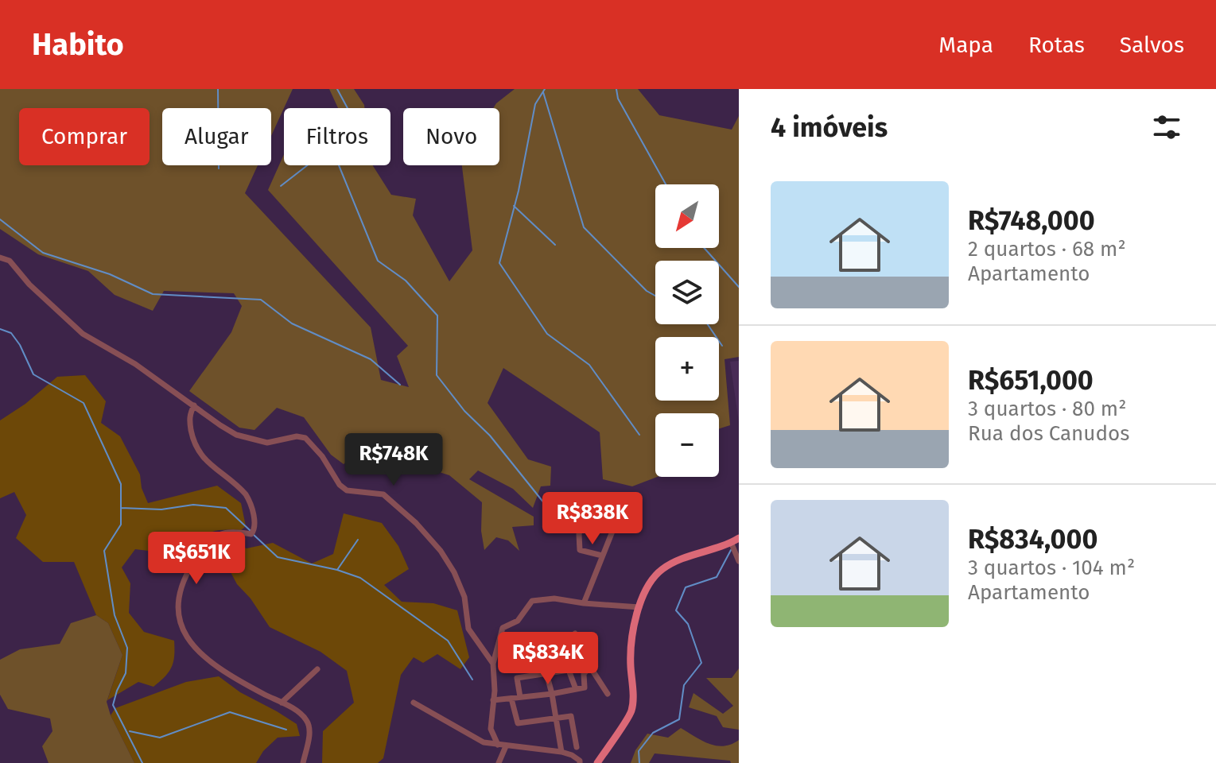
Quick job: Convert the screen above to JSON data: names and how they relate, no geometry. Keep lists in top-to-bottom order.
{
  "north": "bottom left",
  "page": {
    "header": "Habito",
    "nav": ["Mapa", "Rotas", "Salvos"],
    "heading": "4 imóveis",
    "chip": [
      "Comprar",
      "Alugar",
      "Filtros",
      "Novo"
    ],
    "list": [
      {
        "name": "R$748,000",
        "note": "2 quartos · 68 m² · Apartamento"
      },
      {
        "name": "R$651,000",
        "note": "3 quartos · 80 m² · Rua dos Canudos"
      },
      {
        "name": "R$834,000",
        "note": "3 quartos · 104 m² · Apartamento"
      }
    ],
    "map_buttons": ["+", "−"],
    "price": [
      "R$748K",
      "R$838K",
      "R$651K",
      "R$834K"
    ]
  }
}
